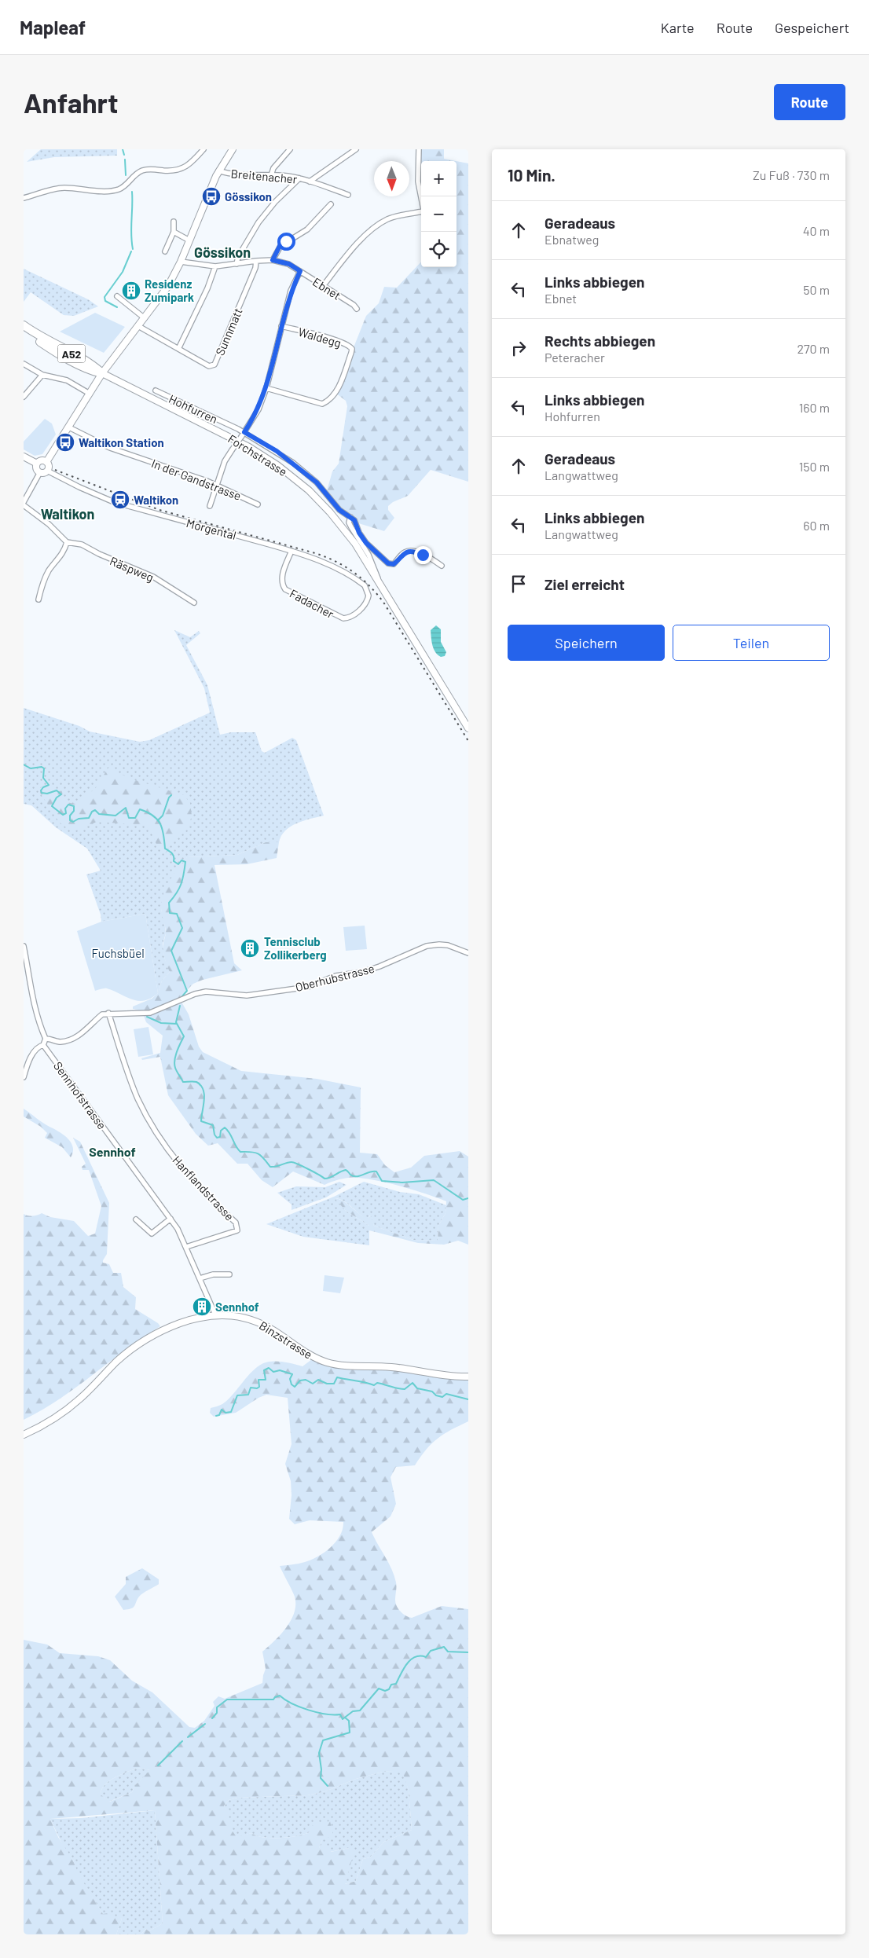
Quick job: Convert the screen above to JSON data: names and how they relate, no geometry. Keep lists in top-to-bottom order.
{
  "streets": {
    "highway": ["A52", "Forchstrasse"],
    "main road": ["Binzstrasse"],
    "street": [
      "Breitenacher",
      "Ebnet",
      "Sunnmatt",
      "Waldegg",
      "Hohfurren",
      "In der Gandstrasse",
      "Morgental",
      "Räspweg",
      "Fadacher",
      "Oberhubstrasse",
      "Sennhofstrasse",
      "Hanflandstrasse"
    ]
  },
  "crossings": [
    ["Ebnet", "Sunnmatt"],
    ["Hohfurren", "Forchstrasse"],
    ["Morgental", "Fadacher"],
    ["Oberhubstrasse", "Hanflandstrasse"],
    ["Sennhofstrasse", "Hanflandstrasse"],
    ["Sennhofstrasse", "Binzstrasse"]
  ],
  "districts": ["Gössikon", "Waltikon", "Sennhof"],
  "parks": ["Fuchsbüel"],
  "places": {
    "bus stop": ["Gössikon", "Waltikon Station"],
    "building": ["Residenz Zumipark", "Tennisclub Zollikerberg", "Sennhof"],
    "station": ["Waltikon"]
  },
  "north": "bottom",
  "page": {
    "header": "Mapleaf",
    "nav": ["Karte", "Route", "Gespeichert"],
    "buttons": [
      "Route",
      ["Speichern", "Teilen"]
    ],
    "title": "Anfahrt",
    "heading": ["10 Min.", "Zu Fuß · 730 m"],
    "map_buttons": ["+", "−"],
    "list": [
      ["Geradeaus", "Ebnatweg", "40 m"],
      ["Links abbiegen", "Ebnet", "50 m"],
      ["Rechts abbiegen", "Peteracher", "270 m"],
      ["Links abbiegen", "Hohfurren", "160 m"],
      ["Geradeaus", "Langwattweg", "150 m"],
      ["Links abbiegen", "Langwattweg", "60 m"],
      "Ziel erreicht"
    ]
  }
}
